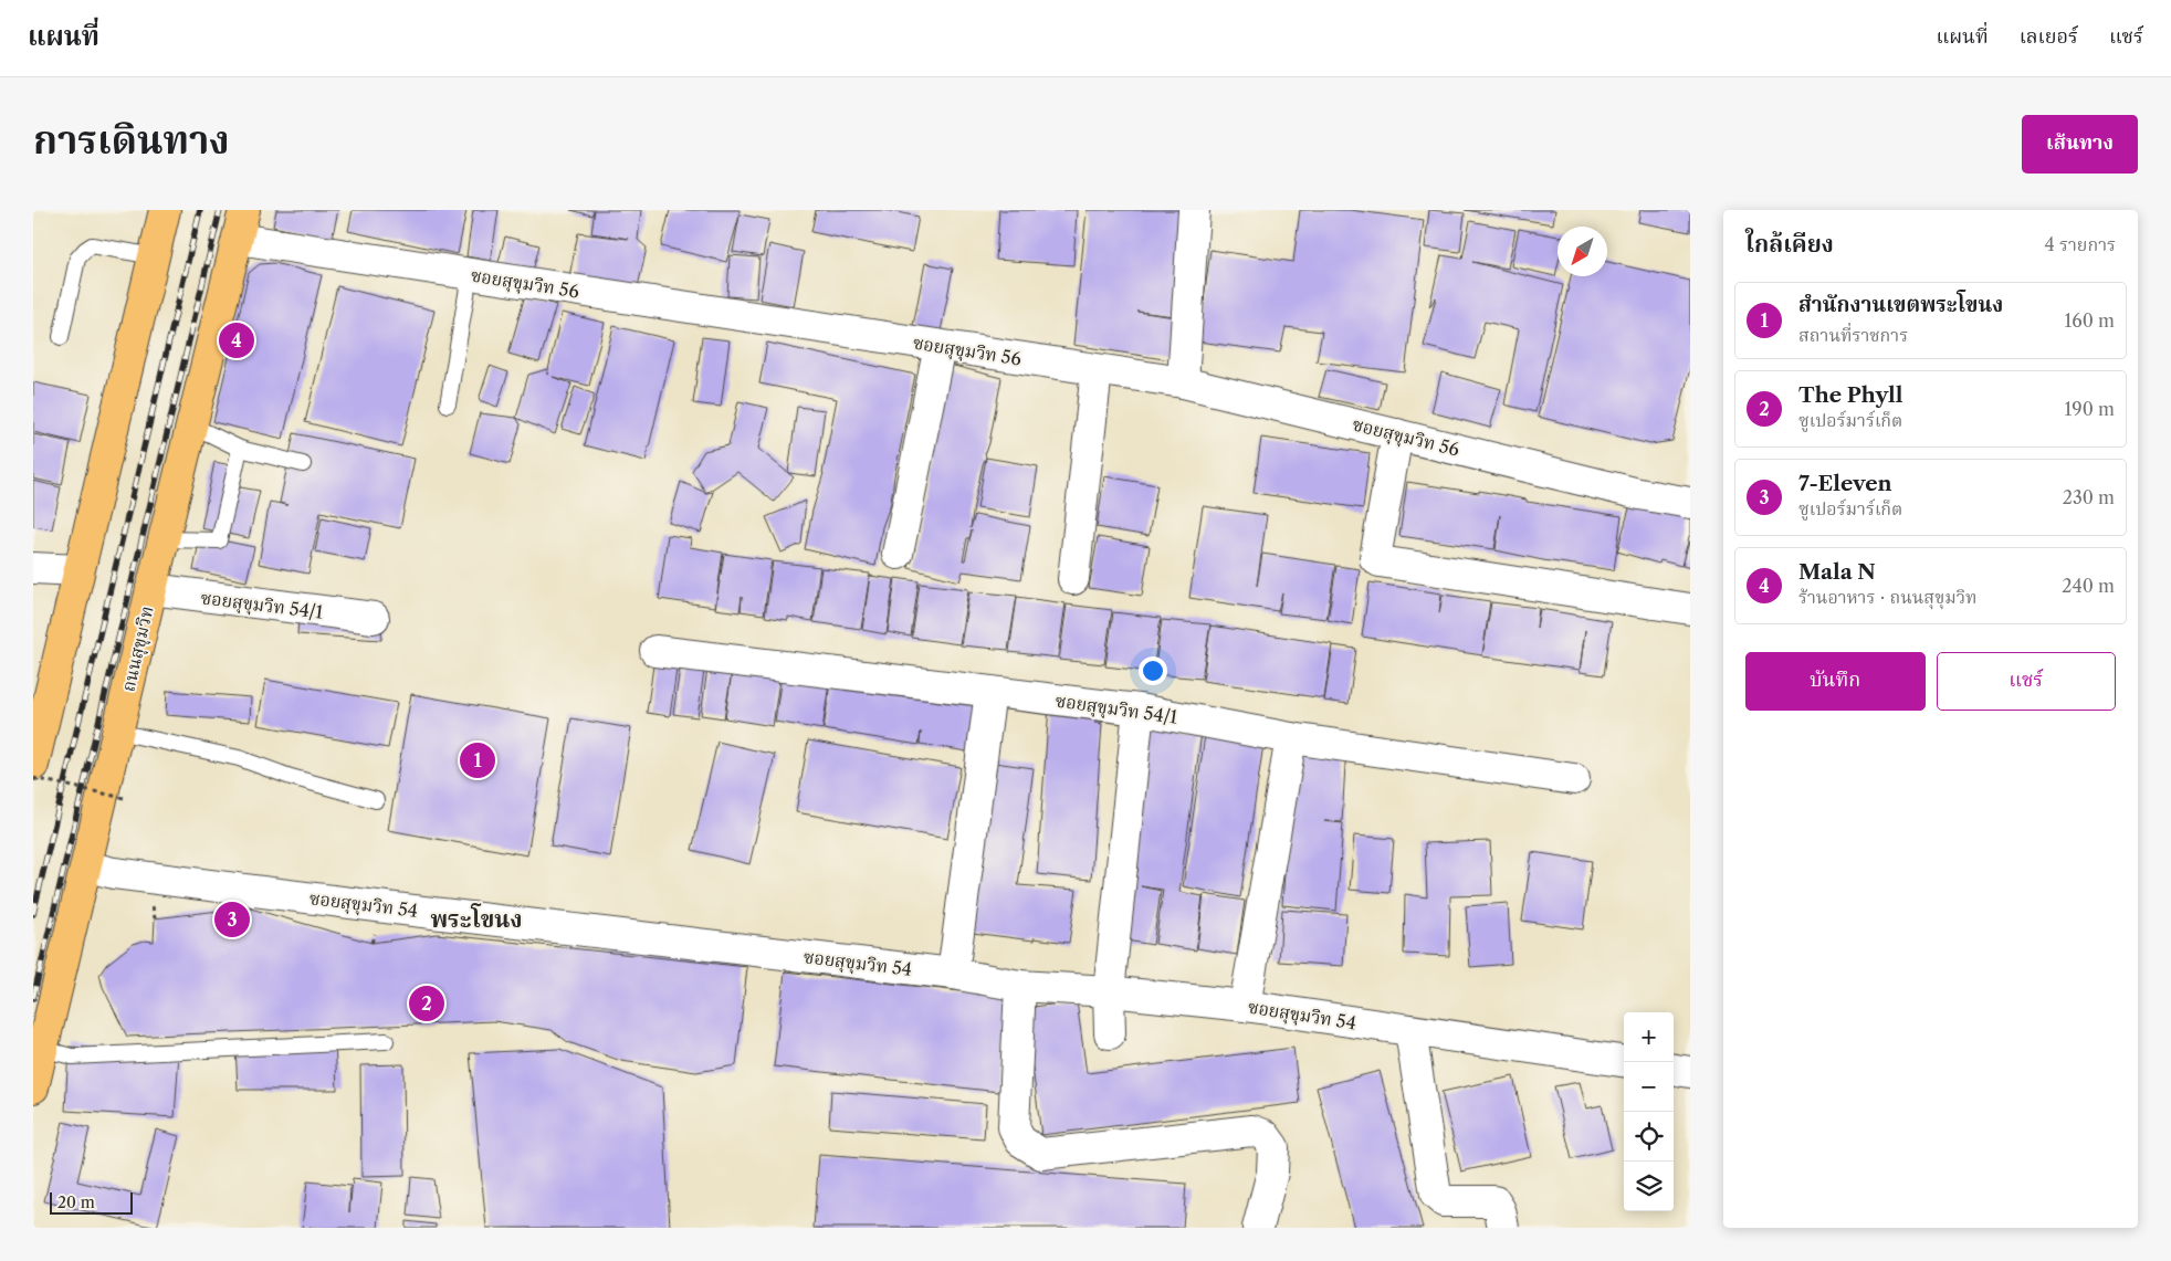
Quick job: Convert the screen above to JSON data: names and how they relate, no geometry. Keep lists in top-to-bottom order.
{
  "streets": {
    "main road": ["ถนนสุขุมวิท"],
    "street": ["ซอยสุขุมวิท 56", "ซอยสุขุมวิท 54/1", "ซอยสุขุมวิท 54"]
  },
  "crossings": [
    ["ซอยสุขุมวิท 56", "ถนนสุขุมวิท"],
    ["ซอยสุขุมวิท 54/1", "ถนนสุขุมวิท"],
    ["ถนนสุขุมวิท", "ซอยสุขุมวิท 54"]
  ],
  "districts": ["พระโขนง"],
  "scale_bar": "20 m",
  "north": "bottom left",
  "page": {
    "header": "แผนที่",
    "nav": ["แผนที่", "เลเยอร์", "แชร์"],
    "title": "การเดินทาง",
    "buttons": [
      "เส้นทาง",
      ["บันทึก", "แชร์"]
    ],
    "heading": ["ใกล้เคียง", "4 รายการ"],
    "list": [
      {
        "mark": "1",
        "name": "สำนักงานเขตพระโขนง",
        "note": "สถานที่ราชการ",
        "value": "160 m"
      },
      {
        "mark": "2",
        "name": "The Phyll",
        "note": "ซูเปอร์มาร์เก็ต",
        "value": "190 m"
      },
      {
        "mark": "3",
        "name": "7-Eleven",
        "note": "ซูเปอร์มาร์เก็ต",
        "value": "230 m"
      },
      {
        "mark": "4",
        "name": "Mala N",
        "note": "ร้านอาหาร · ถนนสุขุมวิท",
        "value": "240 m"
      }
    ],
    "pins": [
      "4",
      "1",
      "3",
      "2"
    ],
    "map_buttons": ["+", "−"],
    "scale": "20 m"
  }
}
